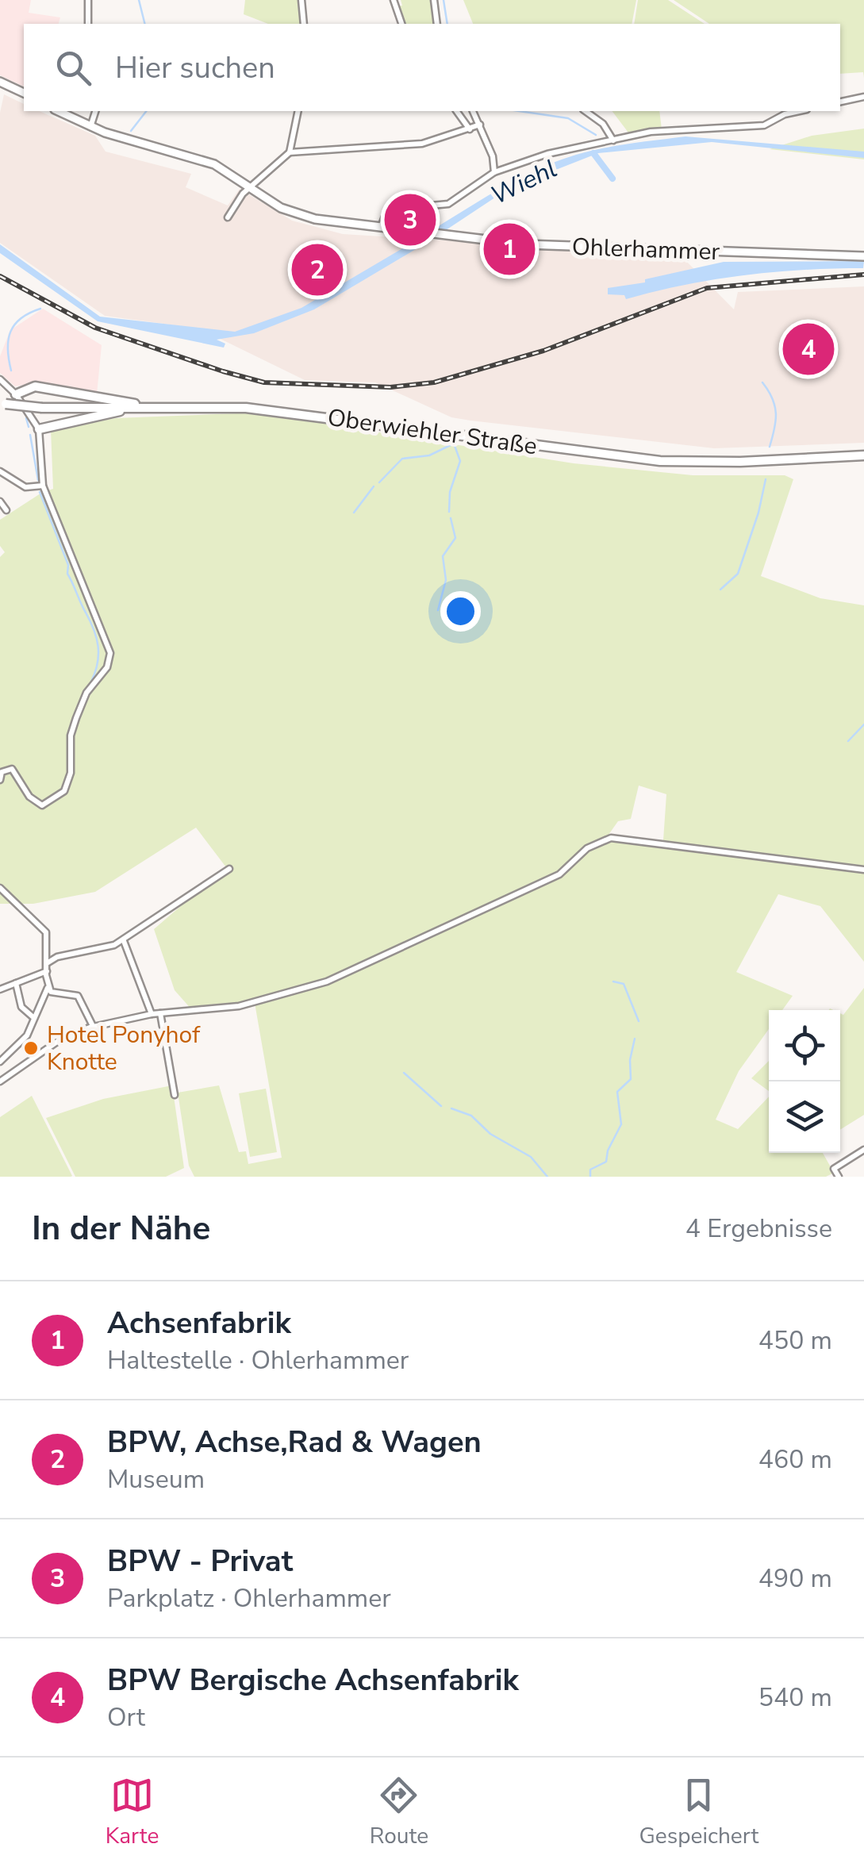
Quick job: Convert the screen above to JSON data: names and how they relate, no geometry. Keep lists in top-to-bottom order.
{
  "streets": {
    "main road": ["Oberwiehler Straße"],
    "street": ["Ohlerhammer"]
  },
  "water": ["Wiehl"],
  "places": ["Hotel Ponyhof Knotte"],
  "page": {
    "search": "Hier suchen",
    "pins": [
      "3",
      "1",
      "2",
      "4"
    ],
    "heading": ["In der Nähe", "4 Ergebnisse"],
    "list": [
      {
        "mark": "1",
        "name": "Achsenfabrik",
        "note": "Haltestelle · Ohlerhammer",
        "value": "450 m"
      },
      {
        "mark": "2",
        "name": "BPW, Achse,Rad & Wagen",
        "note": "Museum",
        "value": "460 m"
      },
      {
        "mark": "3",
        "name": "BPW - Privat",
        "note": "Parkplatz · Ohlerhammer",
        "value": "490 m"
      },
      {
        "mark": "4",
        "name": "BPW Bergische Achsenfabrik",
        "note": "Ort",
        "value": "540 m"
      }
    ],
    "nav": ["Karte", "Route", "Gespeichert"]
  }
}
